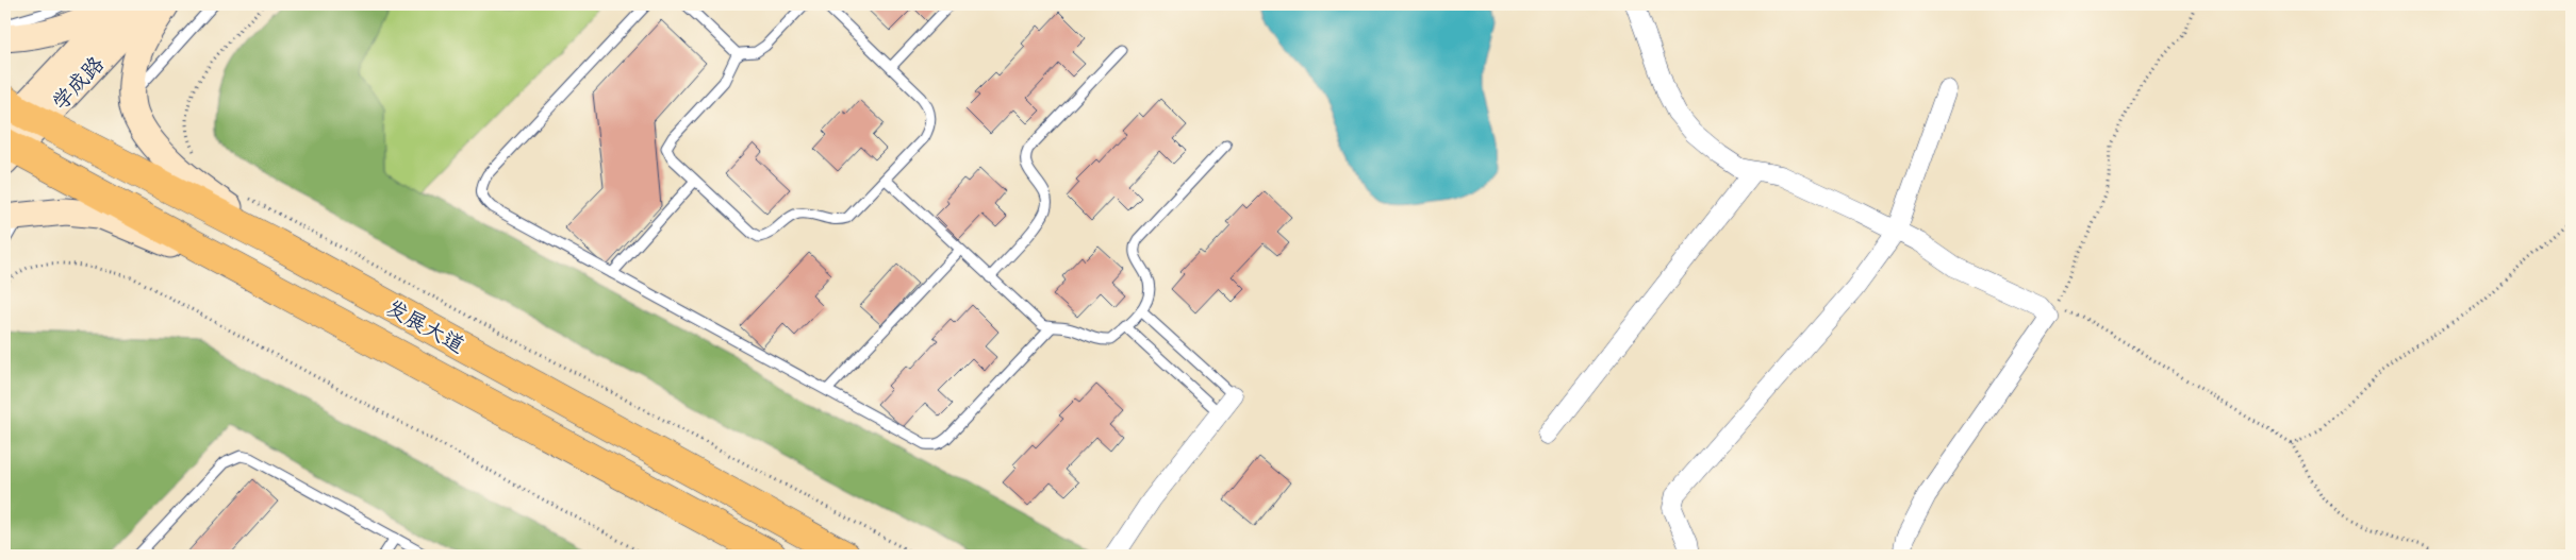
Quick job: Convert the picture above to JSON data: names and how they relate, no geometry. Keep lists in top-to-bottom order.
{
  "streets": {
    "main road": ["学成路", "发展大道"]
  },
  "crossings": [
    ["学成路", "发展大道"]
  ]
}
